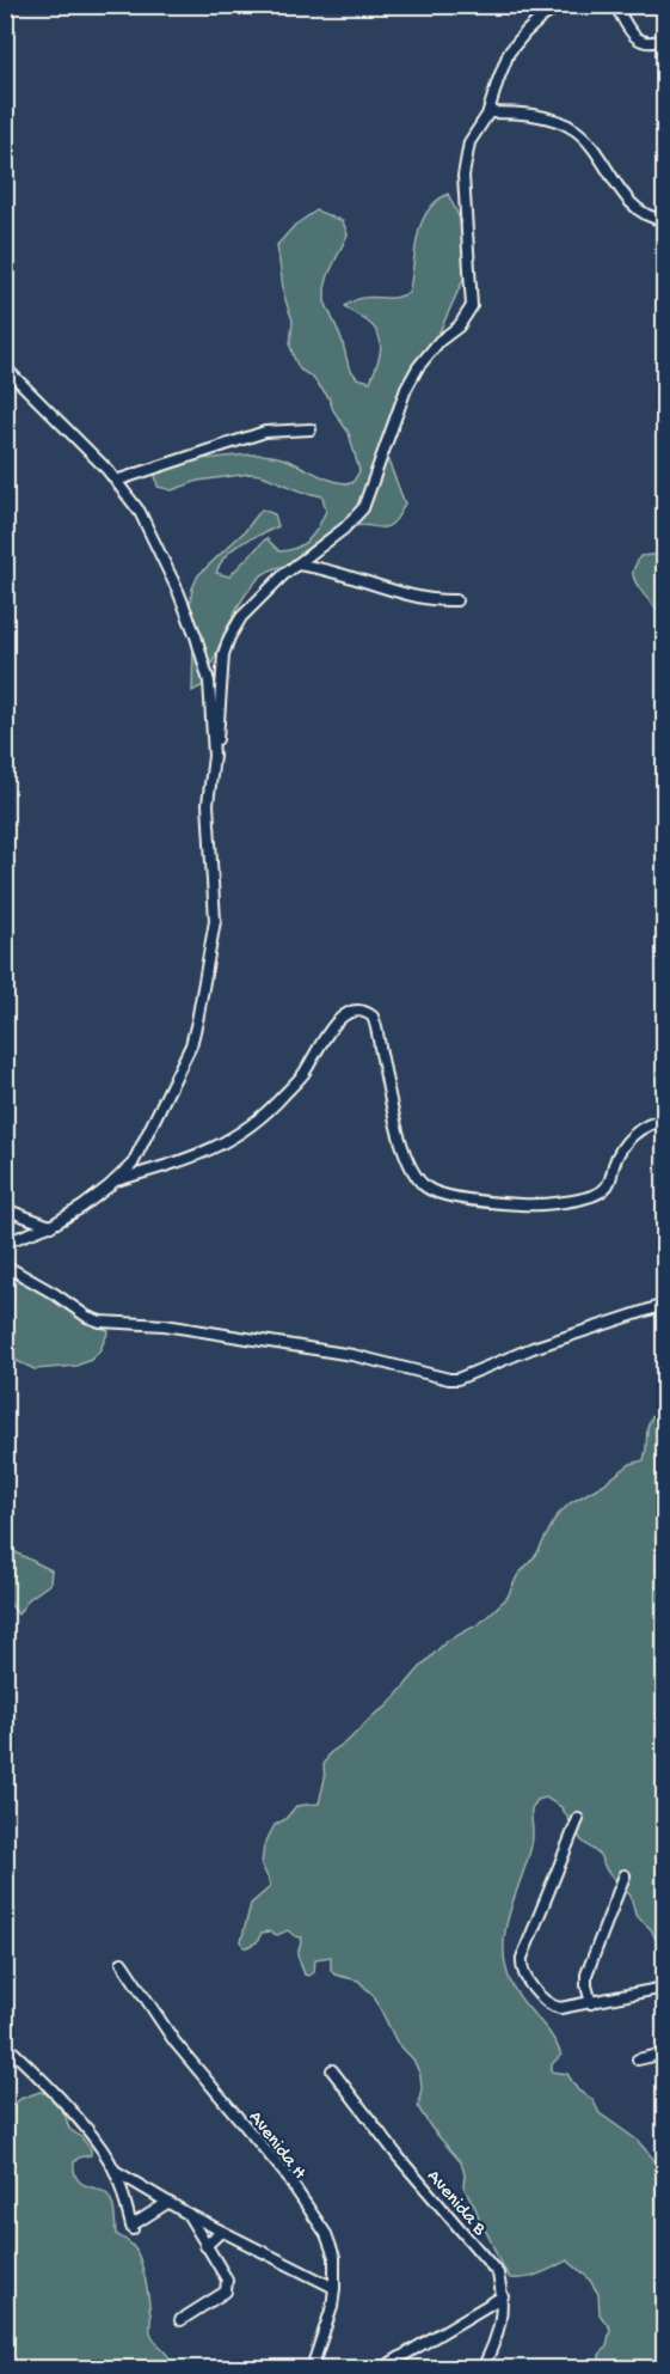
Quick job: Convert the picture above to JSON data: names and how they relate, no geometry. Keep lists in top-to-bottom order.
{
  "streets": {
    "street": ["Avenida H", "Avenida B"]
  }
}
